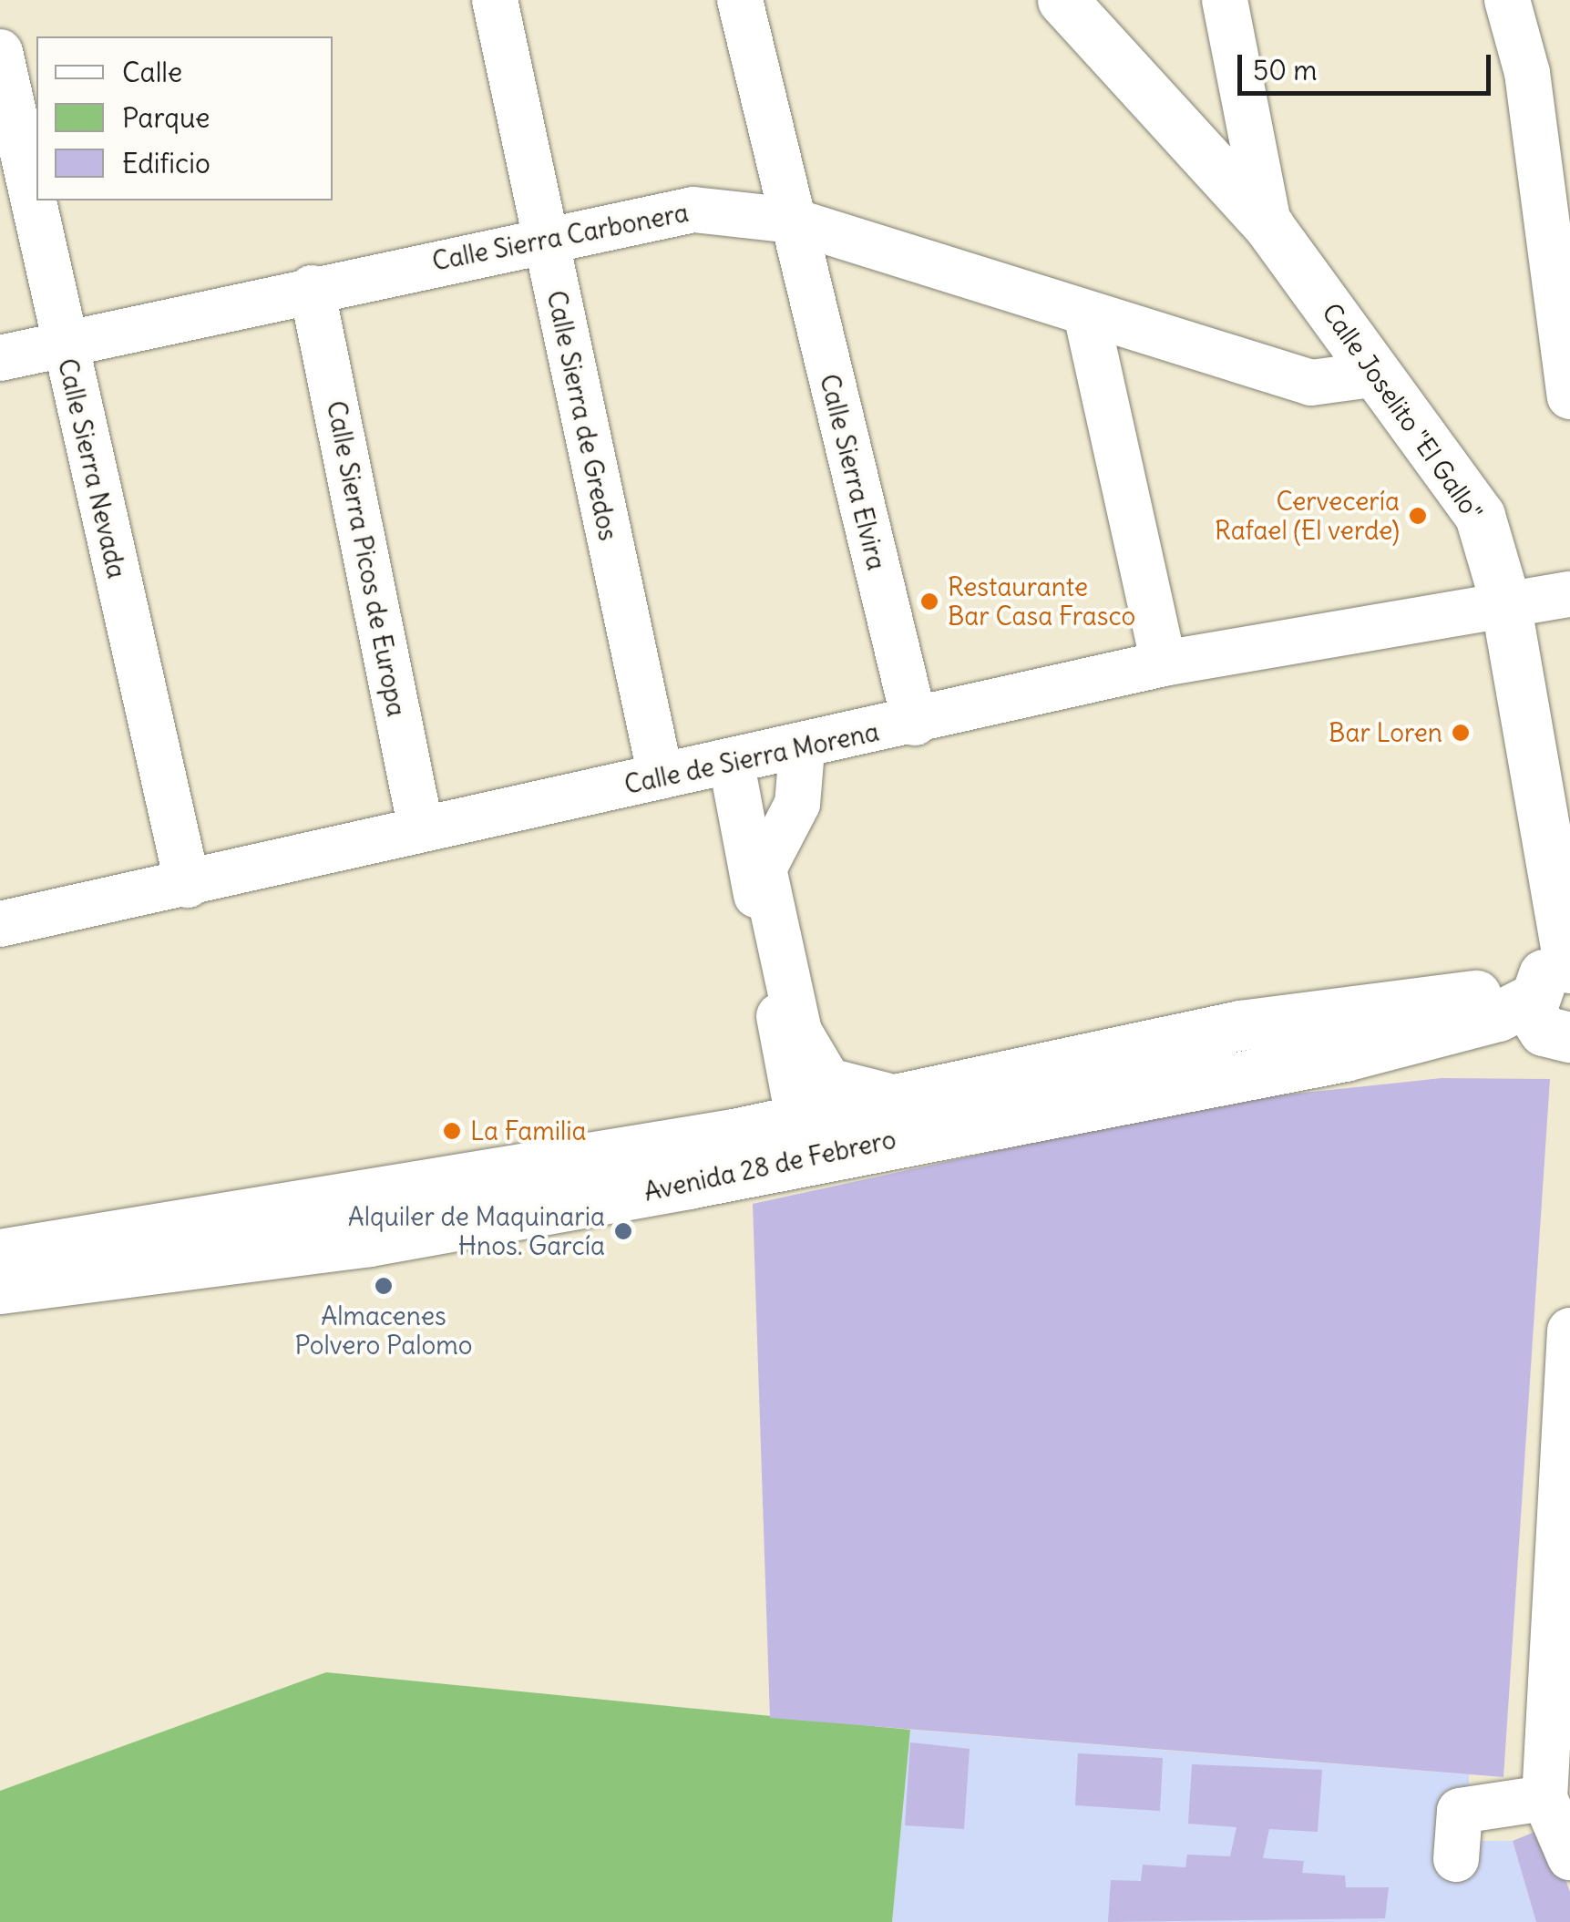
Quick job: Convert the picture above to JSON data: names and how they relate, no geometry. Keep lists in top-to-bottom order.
{
  "streets": {
    "main road": ["Calle Joselito \"El Gallo\"", "Avenida 28 de Febrero"],
    "street": [
      "Calle Sierra Carbonera",
      "Calle Sierra de Gredos",
      "Calle Sierra Nevada",
      "Calle Sierra Elvira",
      "Calle Sierra Picos de Europa",
      "Calle de Sierra Morena"
    ]
  },
  "crossings": [
    ["Calle Sierra Carbonera", "Calle Joselito \"El Gallo\""],
    ["Calle Sierra Carbonera", "Calle Sierra de Gredos"],
    ["Calle Sierra Carbonera", "Calle Sierra Nevada"],
    ["Calle Sierra Carbonera", "Calle Sierra Elvira"],
    ["Calle Sierra Carbonera", "Calle Sierra Picos de Europa"],
    ["Calle Joselito \"El Gallo\"", "Calle de Sierra Morena"],
    ["Calle Joselito \"El Gallo\"", "Avenida 28 de Febrero"],
    ["Calle Sierra de Gredos", "Calle de Sierra Morena"],
    ["Calle Sierra Nevada", "Calle de Sierra Morena"],
    ["Calle Sierra Elvira", "Calle de Sierra Morena"],
    ["Calle Sierra Picos de Europa", "Calle de Sierra Morena"]
  ],
  "places": [
    "Cervecería Rafael (El verde)",
    "Restaurante Bar Casa Frasco",
    "Bar Loren",
    "La Familia",
    "Alquiler de Maquinaria Hnos. García",
    "Almacenes Polvero Palomo"
  ],
  "legend": ["Calle", "Parque", "Edificio"],
  "scale_bar": "50 m"
}
